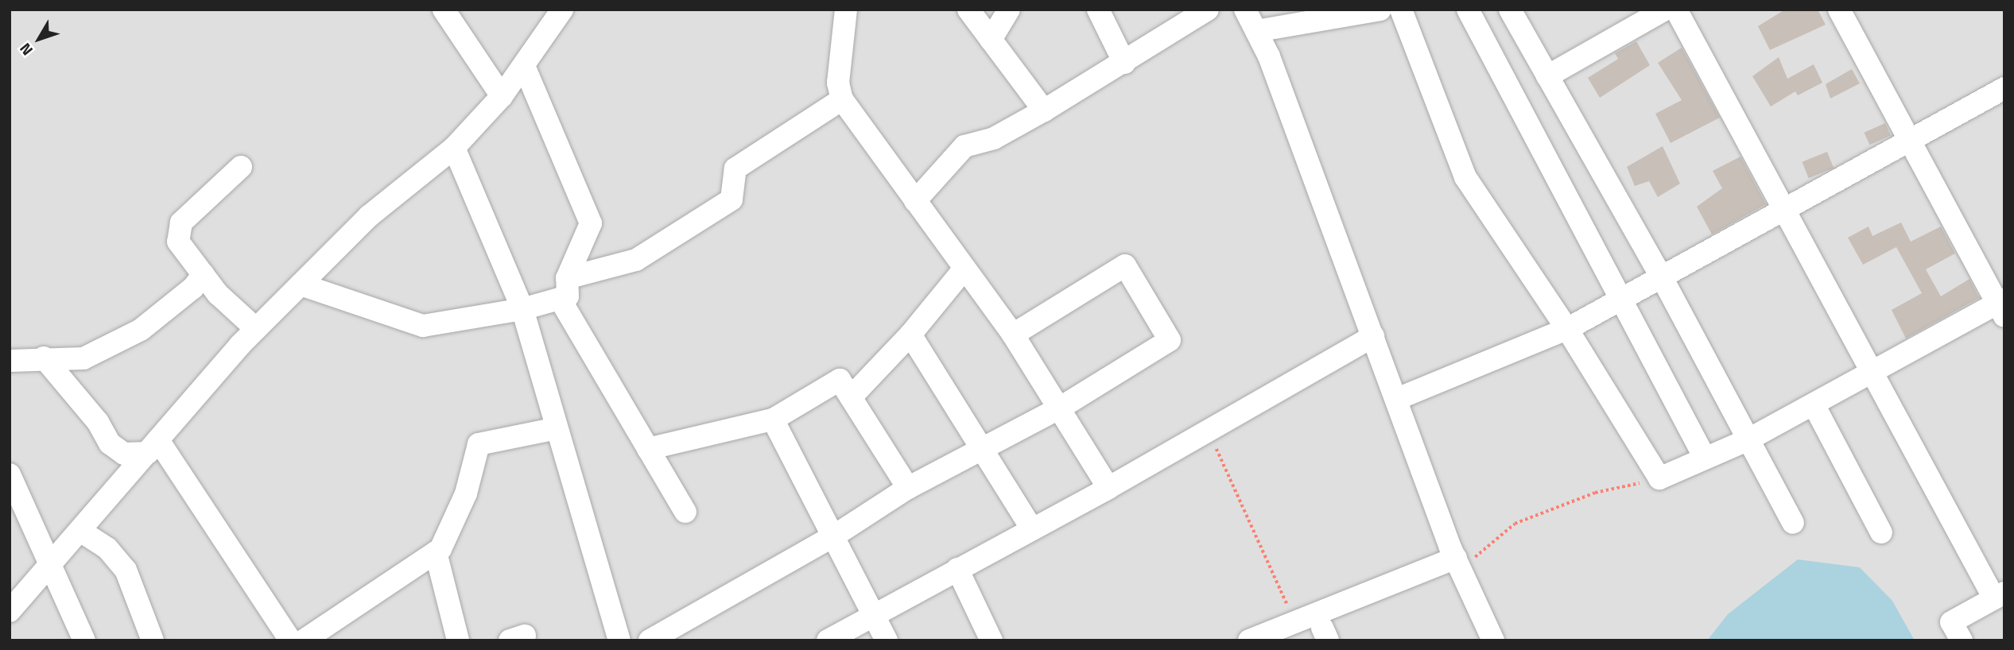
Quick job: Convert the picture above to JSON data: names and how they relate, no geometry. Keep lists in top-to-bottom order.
{
  "north": "bottom left"
}
